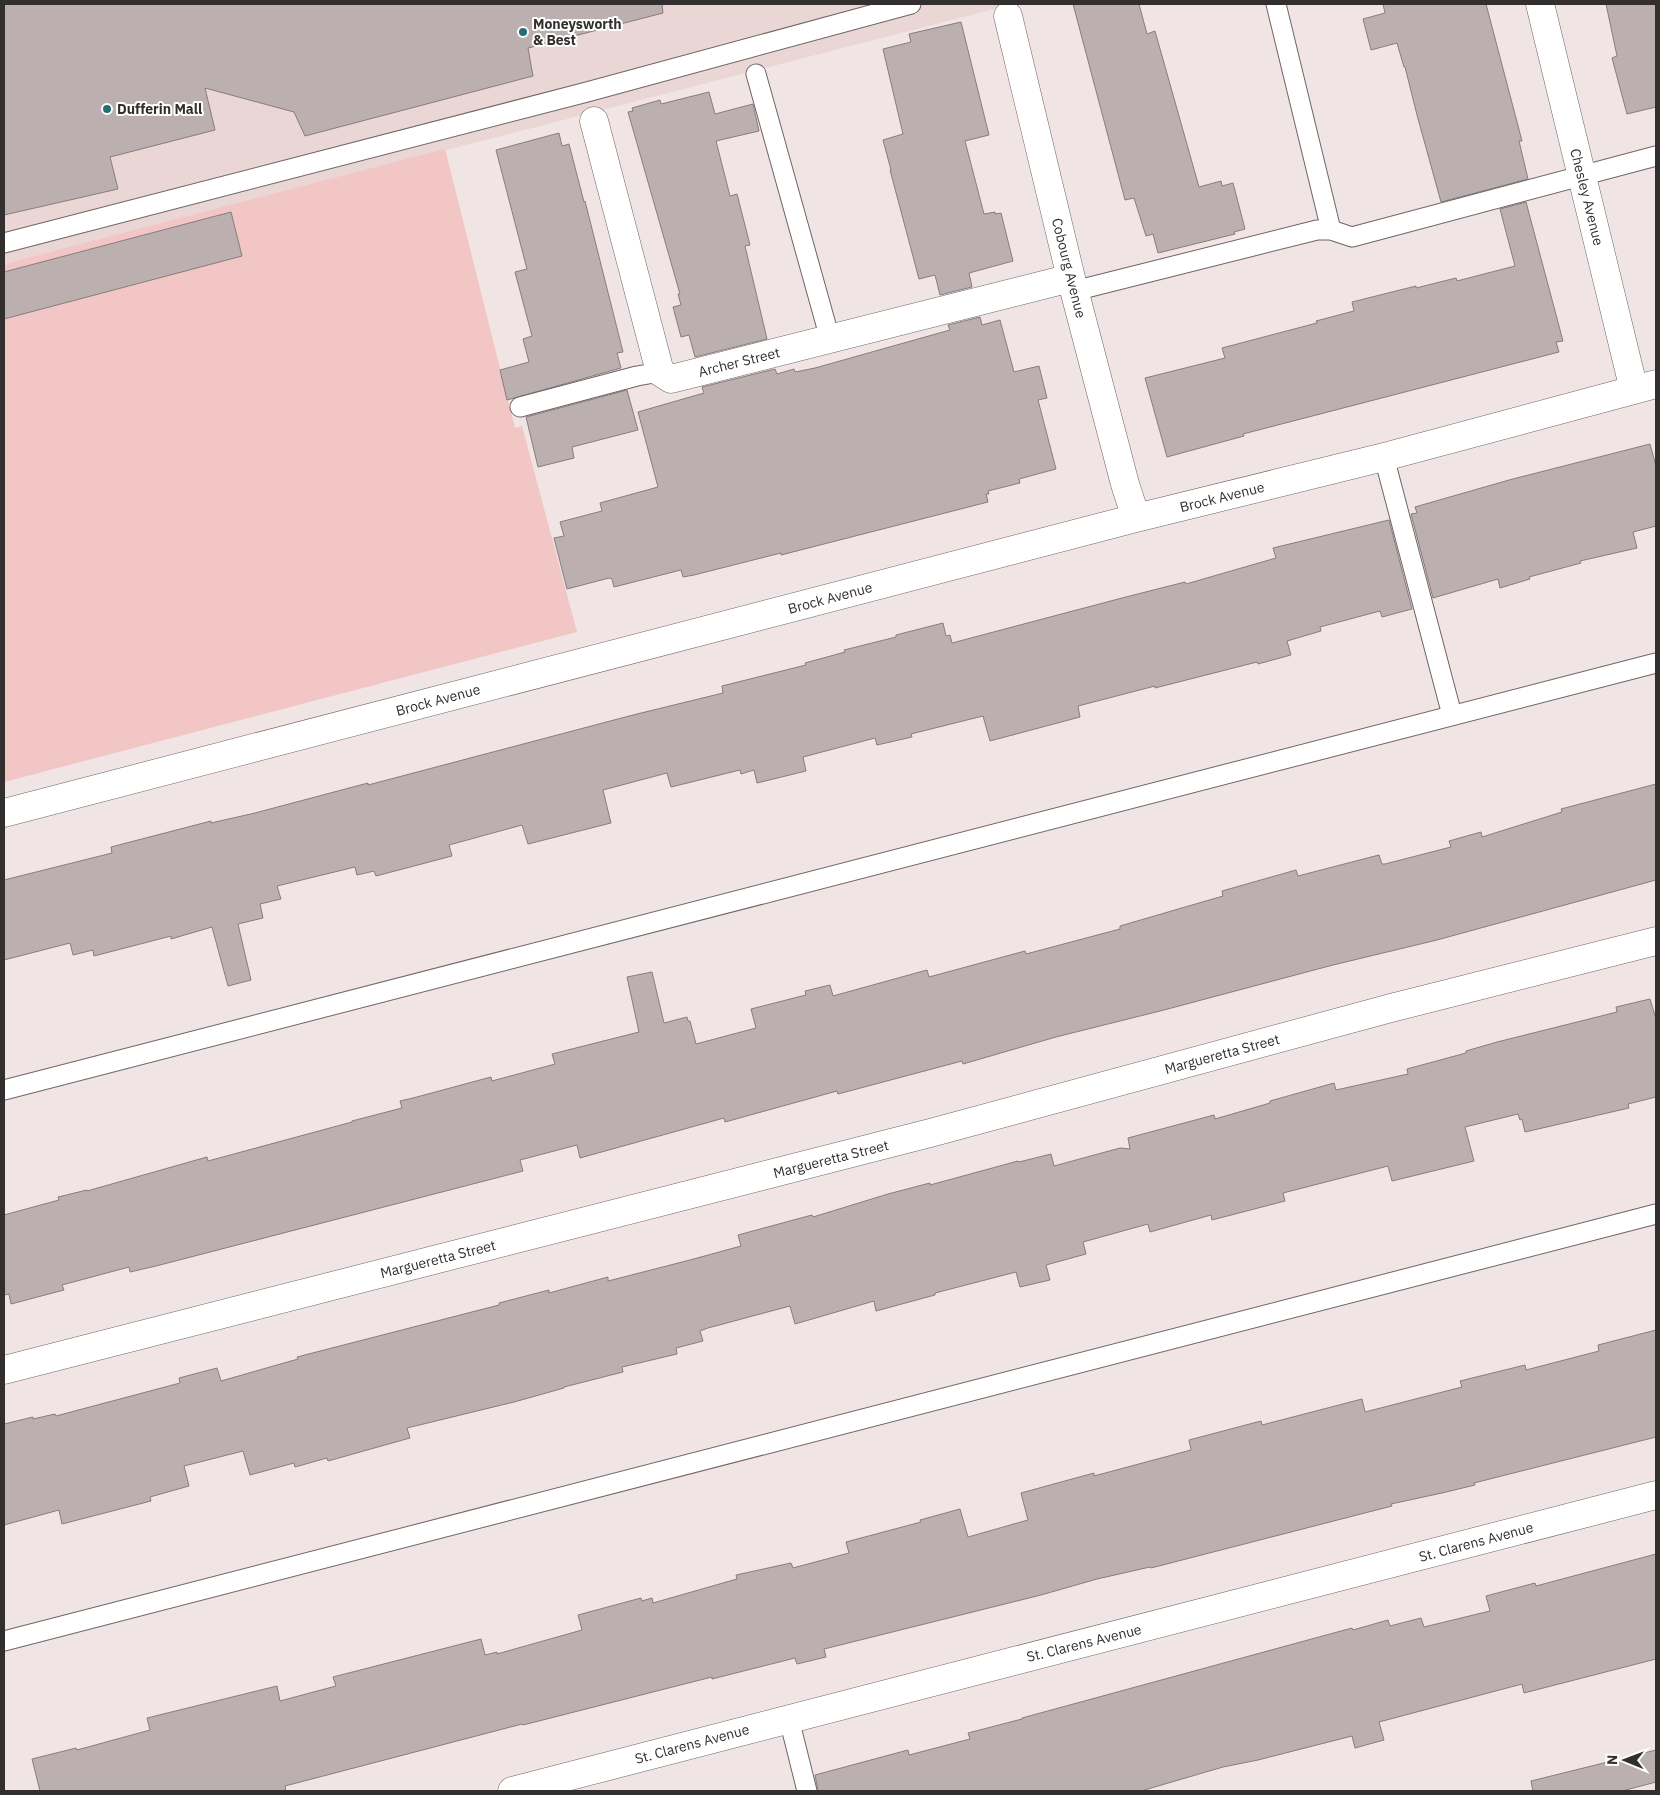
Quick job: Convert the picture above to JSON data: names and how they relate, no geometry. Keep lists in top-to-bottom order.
{
  "streets": {
    "street": [
      "Chesley Avenue",
      "Cobourg Avenue",
      "Archer Street",
      "Brock Avenue",
      "Margueretta Street",
      "St. Clarens Avenue"
    ]
  },
  "crossings": [
    ["Chesley Avenue", "Brock Avenue"],
    ["Cobourg Avenue", "Archer Street"],
    ["Cobourg Avenue", "Brock Avenue"]
  ],
  "places": ["Moneysworth & Best", "Dufferin Mall"],
  "north": "left"
}
